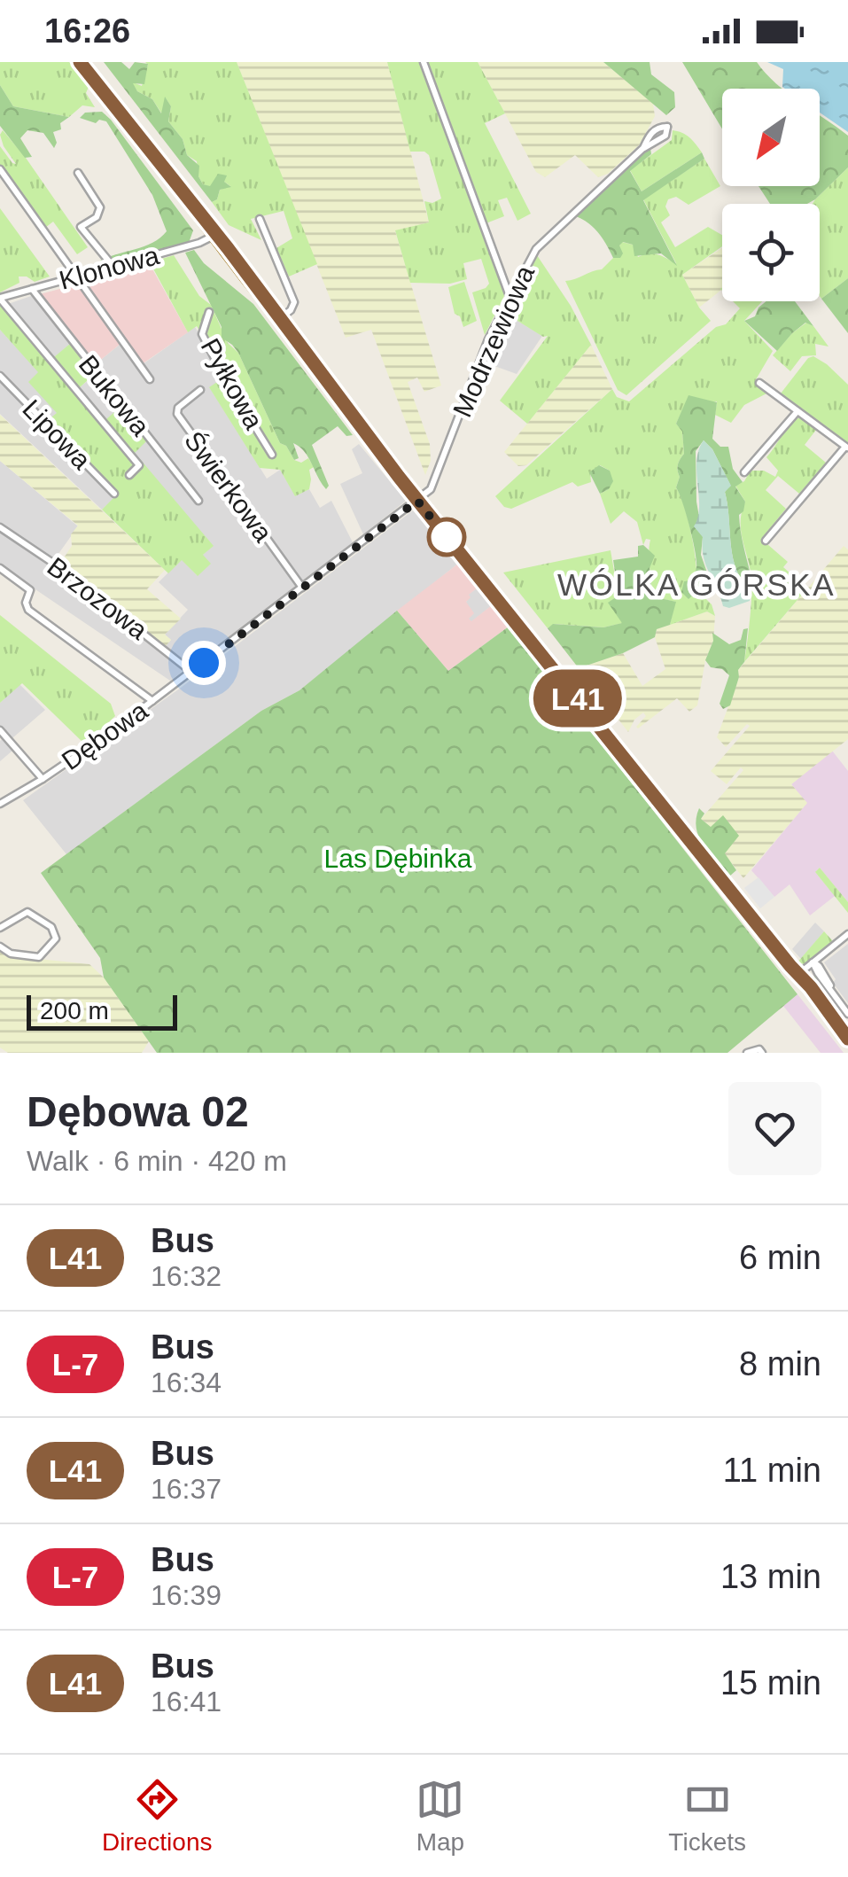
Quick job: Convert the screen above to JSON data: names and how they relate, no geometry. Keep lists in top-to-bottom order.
{
  "streets": {
    "street": [
      "Klonowa",
      "Modrzewiowa",
      "Pyłkowa",
      "Bukowa",
      "Lipowa",
      "Świerkowa",
      "Brzozowa",
      "Dębowa"
    ]
  },
  "crossings": [
    ["Klonowa", "Bukowa"],
    ["Modrzewiowa", "Dębowa"],
    ["Świerkowa", "Dębowa"],
    ["Brzozowa", "Dębowa"]
  ],
  "districts": ["WÓLKA GÓRSKA"],
  "parks": ["Las Dębinka"],
  "lines": ["bus line L41"],
  "scale_bar": "200 m",
  "north": "bottom left",
  "page": {
    "status": "16:26",
    "on_map": "L41",
    "scale": "200 m",
    "heading": ["Dębowa 02", "Walk · 6 min · 420 m"],
    "list": [
      {
        "mark": "L41",
        "name": "Bus",
        "note": "16:32",
        "value": "6 min"
      },
      {
        "mark": "L-7",
        "name": "Bus",
        "note": "16:34",
        "value": "8 min"
      },
      {
        "mark": "L41",
        "name": "Bus",
        "note": "16:37",
        "value": "11 min"
      },
      {
        "mark": "L-7",
        "name": "Bus",
        "note": "16:39",
        "value": "13 min"
      },
      {
        "mark": "L41",
        "name": "Bus",
        "note": "16:41",
        "value": "15 min"
      }
    ],
    "tabs": ["Directions", "Map", "Tickets"]
  }
}
